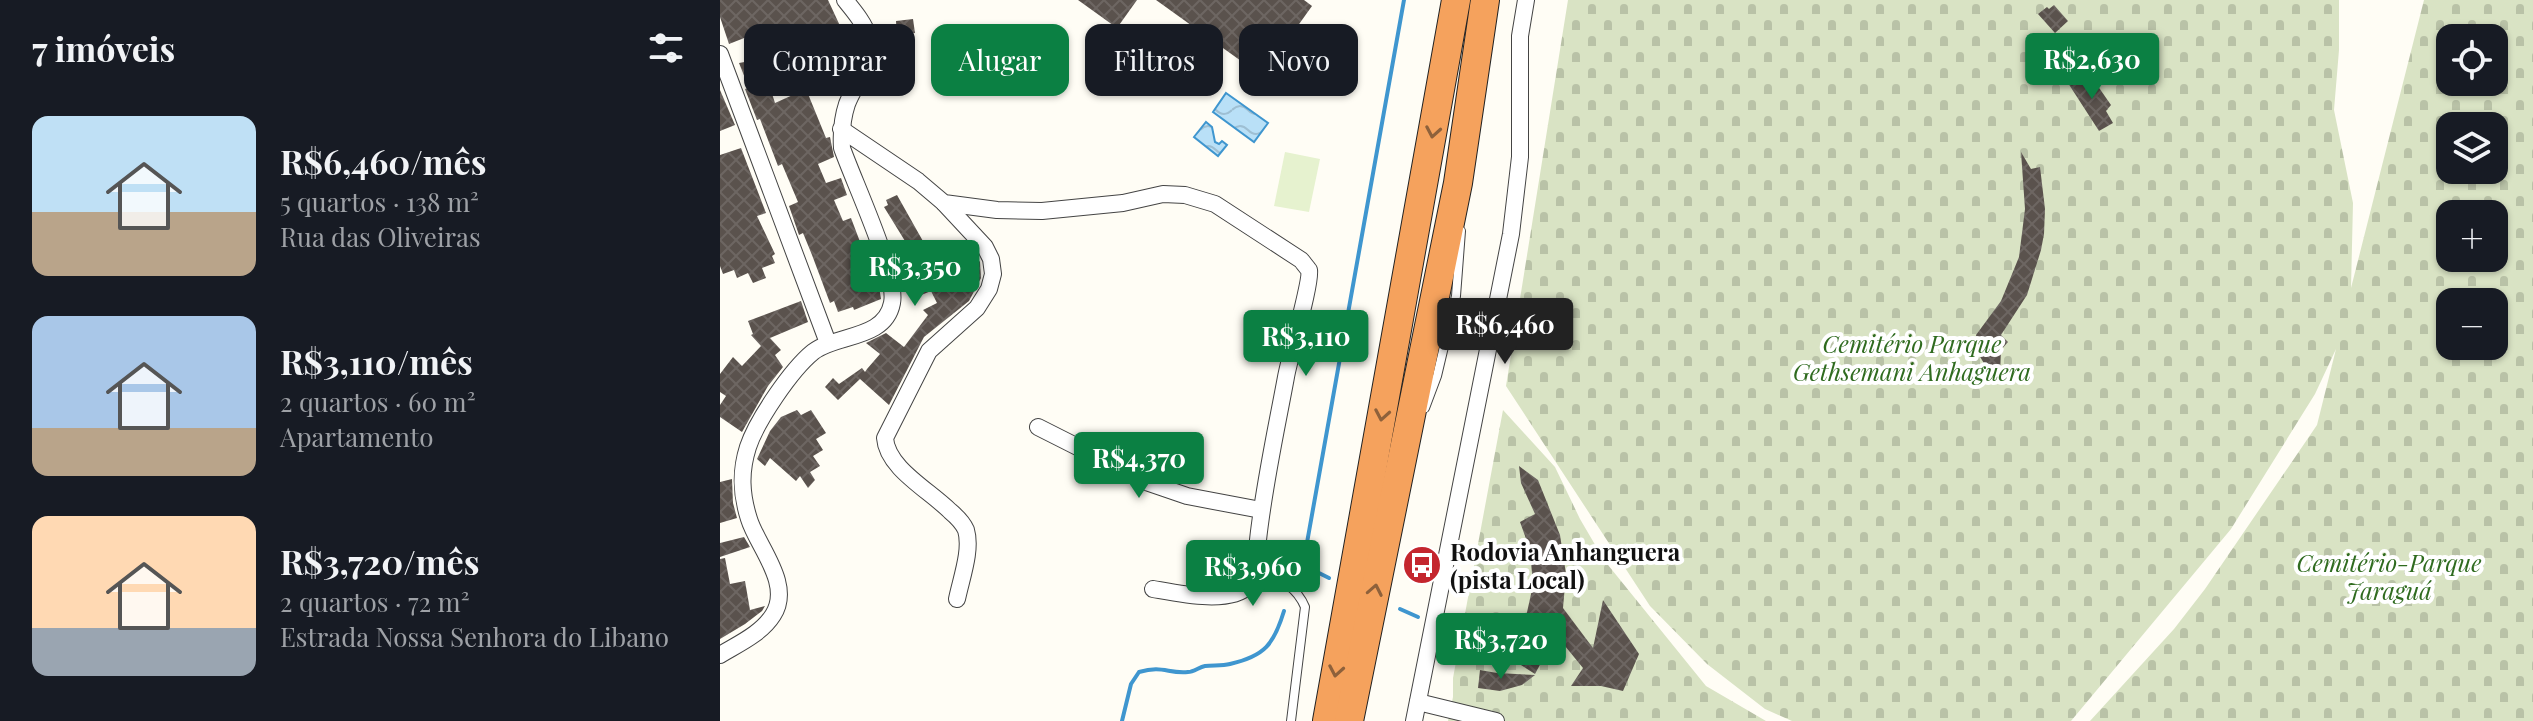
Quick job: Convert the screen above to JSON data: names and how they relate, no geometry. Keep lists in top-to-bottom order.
{
  "parks": ["Cemitério Parque Gethsemani Anhaguera", "Cemitério-Parque Jaraguá"],
  "places": {
    "bus stop": ["Rodovia Anhanguera (pista Local)"]
  },
  "page": {
    "heading": "7 imóveis",
    "map_buttons": ["+", "−"],
    "chip": [
      "Comprar",
      "Alugar",
      "Filtros",
      "Novo"
    ],
    "price": [
      "R$2,630",
      "R$3,350",
      "R$6,460",
      "R$3,110",
      "R$4,370",
      "R$3,960",
      "R$3,720"
    ],
    "list": [
      {
        "name": "R$6,460/mês",
        "note": "5 quartos · 138 m² · Rua das Oliveiras"
      },
      {
        "name": "R$3,110/mês",
        "note": "2 quartos · 60 m² · Apartamento"
      },
      {
        "name": "R$3,720/mês",
        "note": "2 quartos · 72 m² · Estrada Nossa Senhora do Libano"
      }
    ]
  }
}
